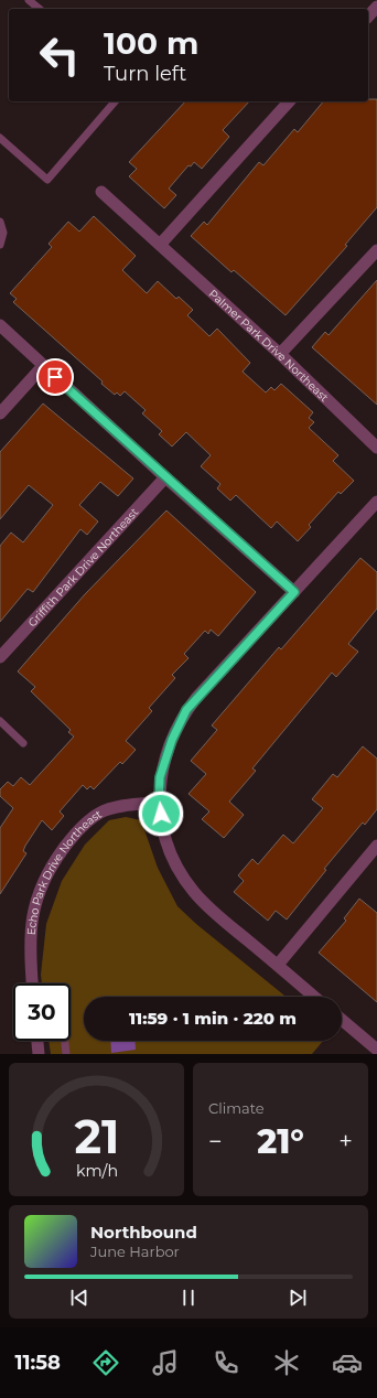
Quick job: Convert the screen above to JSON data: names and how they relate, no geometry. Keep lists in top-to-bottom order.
{
  "streets": {
    "street": ["Palmer Park Drive Northeast", "Griffith Park Drive Northeast", "Echo Park Drive Northeast"]
  },
  "page": {
    "turn": ["100 m", "Turn left"],
    "limit": "30",
    "trip": "11:59 · 1 min · 220 m",
    "tile": "Climate",
    "heat": ["−", "21°", "+"],
    "song": ["Northbound", "June Harbor"],
    "tabs": "11:58",
    "gauge": ["21", "km/h"]
  }
}
